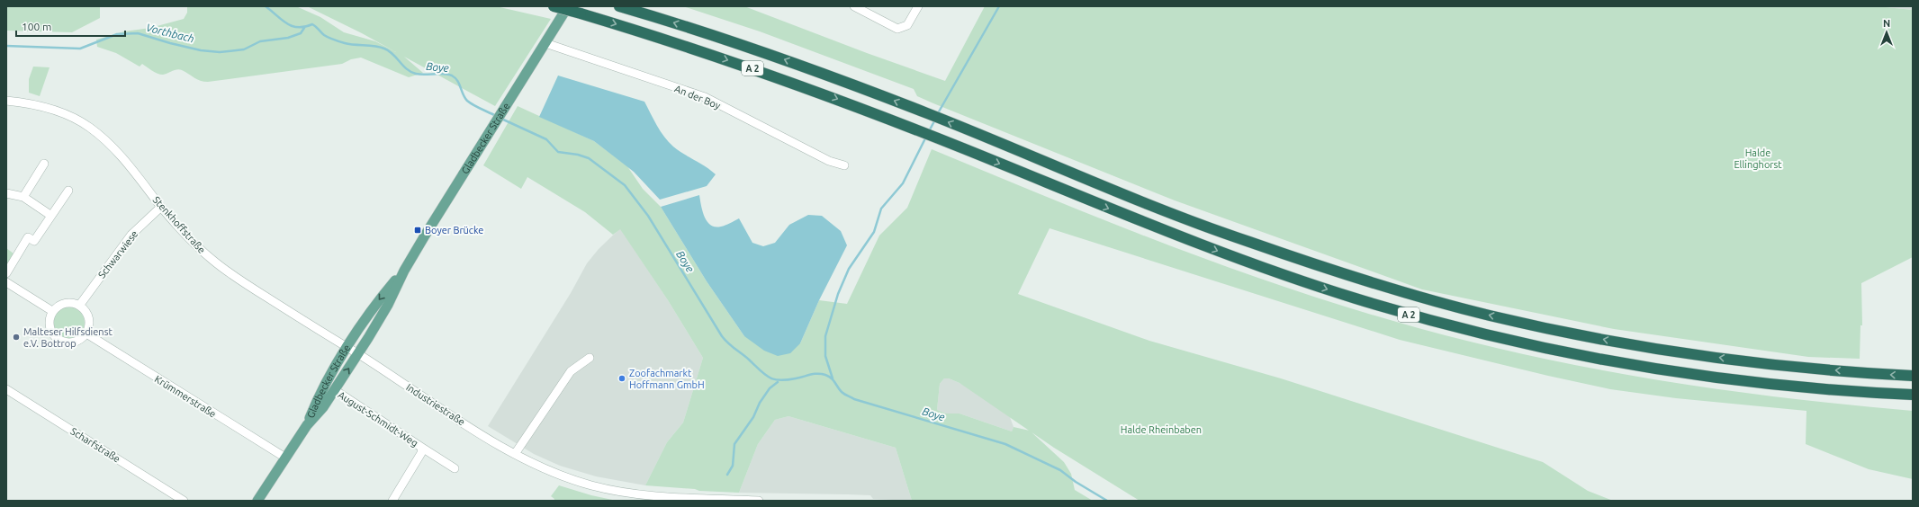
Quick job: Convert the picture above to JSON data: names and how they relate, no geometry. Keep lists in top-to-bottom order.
{
  "streets": {
    "highway": ["A 2"],
    "main road": ["Gladbecker Straße"],
    "street": [
      "An der Boy",
      "Stenkhoffstraße",
      "Schwarwiese",
      "Krümmerstraße",
      "Industriestraße",
      "August-Schmidt-Weg",
      "Scharfstraße"
    ]
  },
  "crossings": [
    ["An der Boy", "Gladbecker Straße"],
    ["Gladbecker Straße", "Stenkhoffstraße"],
    ["Gladbecker Straße", "Krümmerstraße"],
    ["Gladbecker Straße", "Industriestraße"],
    ["Gladbecker Straße", "August-Schmidt-Weg"],
    ["Stenkhoffstraße", "Schwarwiese"],
    ["Stenkhoffstraße", "Industriestraße"],
    ["Schwarwiese", "Krümmerstraße"]
  ],
  "water": ["Vorthbach", "Boye"],
  "parks": ["Halde Ellinghorst", "Halde Rheinbaben"],
  "places": {
    "transit": ["Boyer Brücke"],
    "other": ["Malteser Hilfsdienst e.V. Bottrop", "Zoofachmarkt Hoffmann GmbH"]
  },
  "scale_bar": "100 m",
  "north": "top"
}
